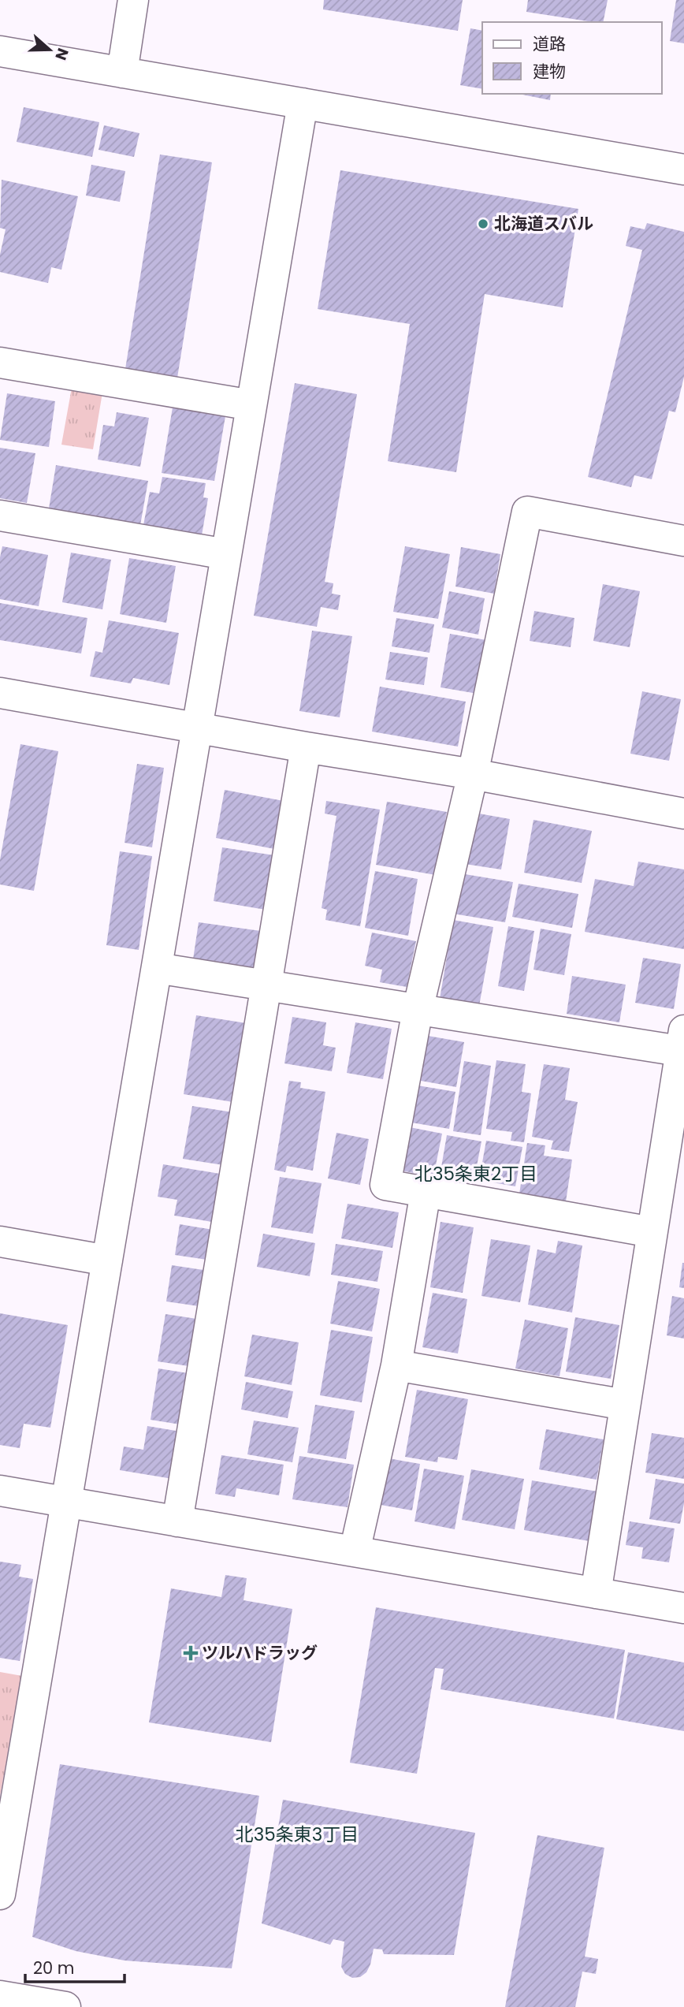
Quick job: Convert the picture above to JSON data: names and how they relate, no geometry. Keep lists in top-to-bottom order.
{
  "districts": ["北35条東2丁目", "北35条東3丁目"],
  "places": {
    "other": ["北海道スバル"],
    "health": ["ツルハドラッグ"]
  },
  "legend": ["道路", "建物"],
  "scale_bar": "20 m",
  "north": "right"
}
